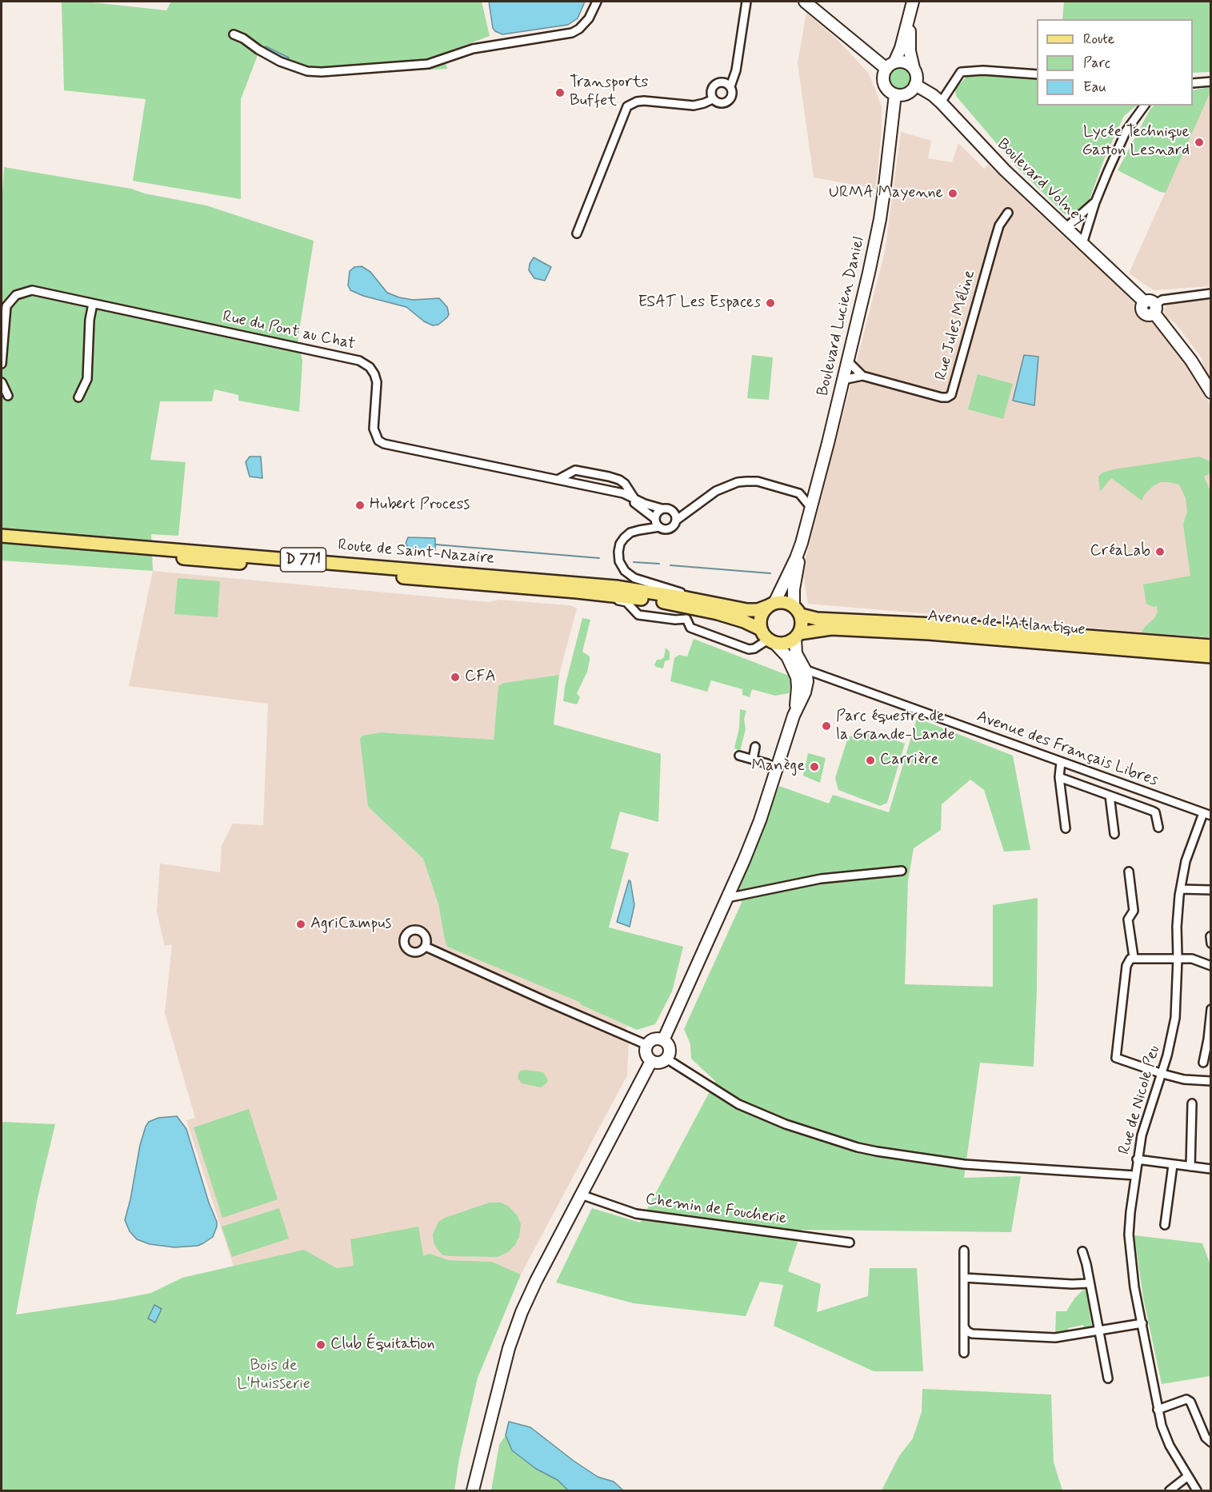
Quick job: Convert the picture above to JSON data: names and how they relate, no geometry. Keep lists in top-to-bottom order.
{
  "streets": {
    "main road": ["Route de Saint-Nazaire", "D 771", "Avenue de l'Atlantique"],
    "street": [
      "Boulevard Volney",
      "Boulevard Lucien Daniel",
      "Rue Jules Méline",
      "Rue du Pont au Chat",
      "Avenue des Français Libres",
      "Rue de Nicole Peu",
      "Chemin de Foucherie"
    ]
  },
  "crossings": [
    ["Boulevard Volney", "Boulevard Lucien Daniel"],
    ["Boulevard Lucien Daniel", "Rue Jules Méline"],
    ["Boulevard Lucien Daniel", "Route de Saint-Nazaire"],
    ["Boulevard Lucien Daniel", "Avenue de l'Atlantique"],
    ["Route de Saint-Nazaire", "Avenue de l'Atlantique"],
    ["Avenue des Français Libres", "Rue de Nicole Peu"]
  ],
  "parks": ["Bois de L'Huisserie"],
  "places": [
    "Transports Buffet",
    "Lycée Technique Gaston Lesnard",
    "URMA Mayenne",
    "ESAT Les Espaces",
    "Hubert Process",
    "CréaLab",
    "CFA",
    "Parc équestre de la Grande-Lande",
    "Carrière",
    "Manège",
    "AgriCampus",
    "Club Équitation"
  ],
  "legend": ["Route", "Parc", "Eau"]
}
